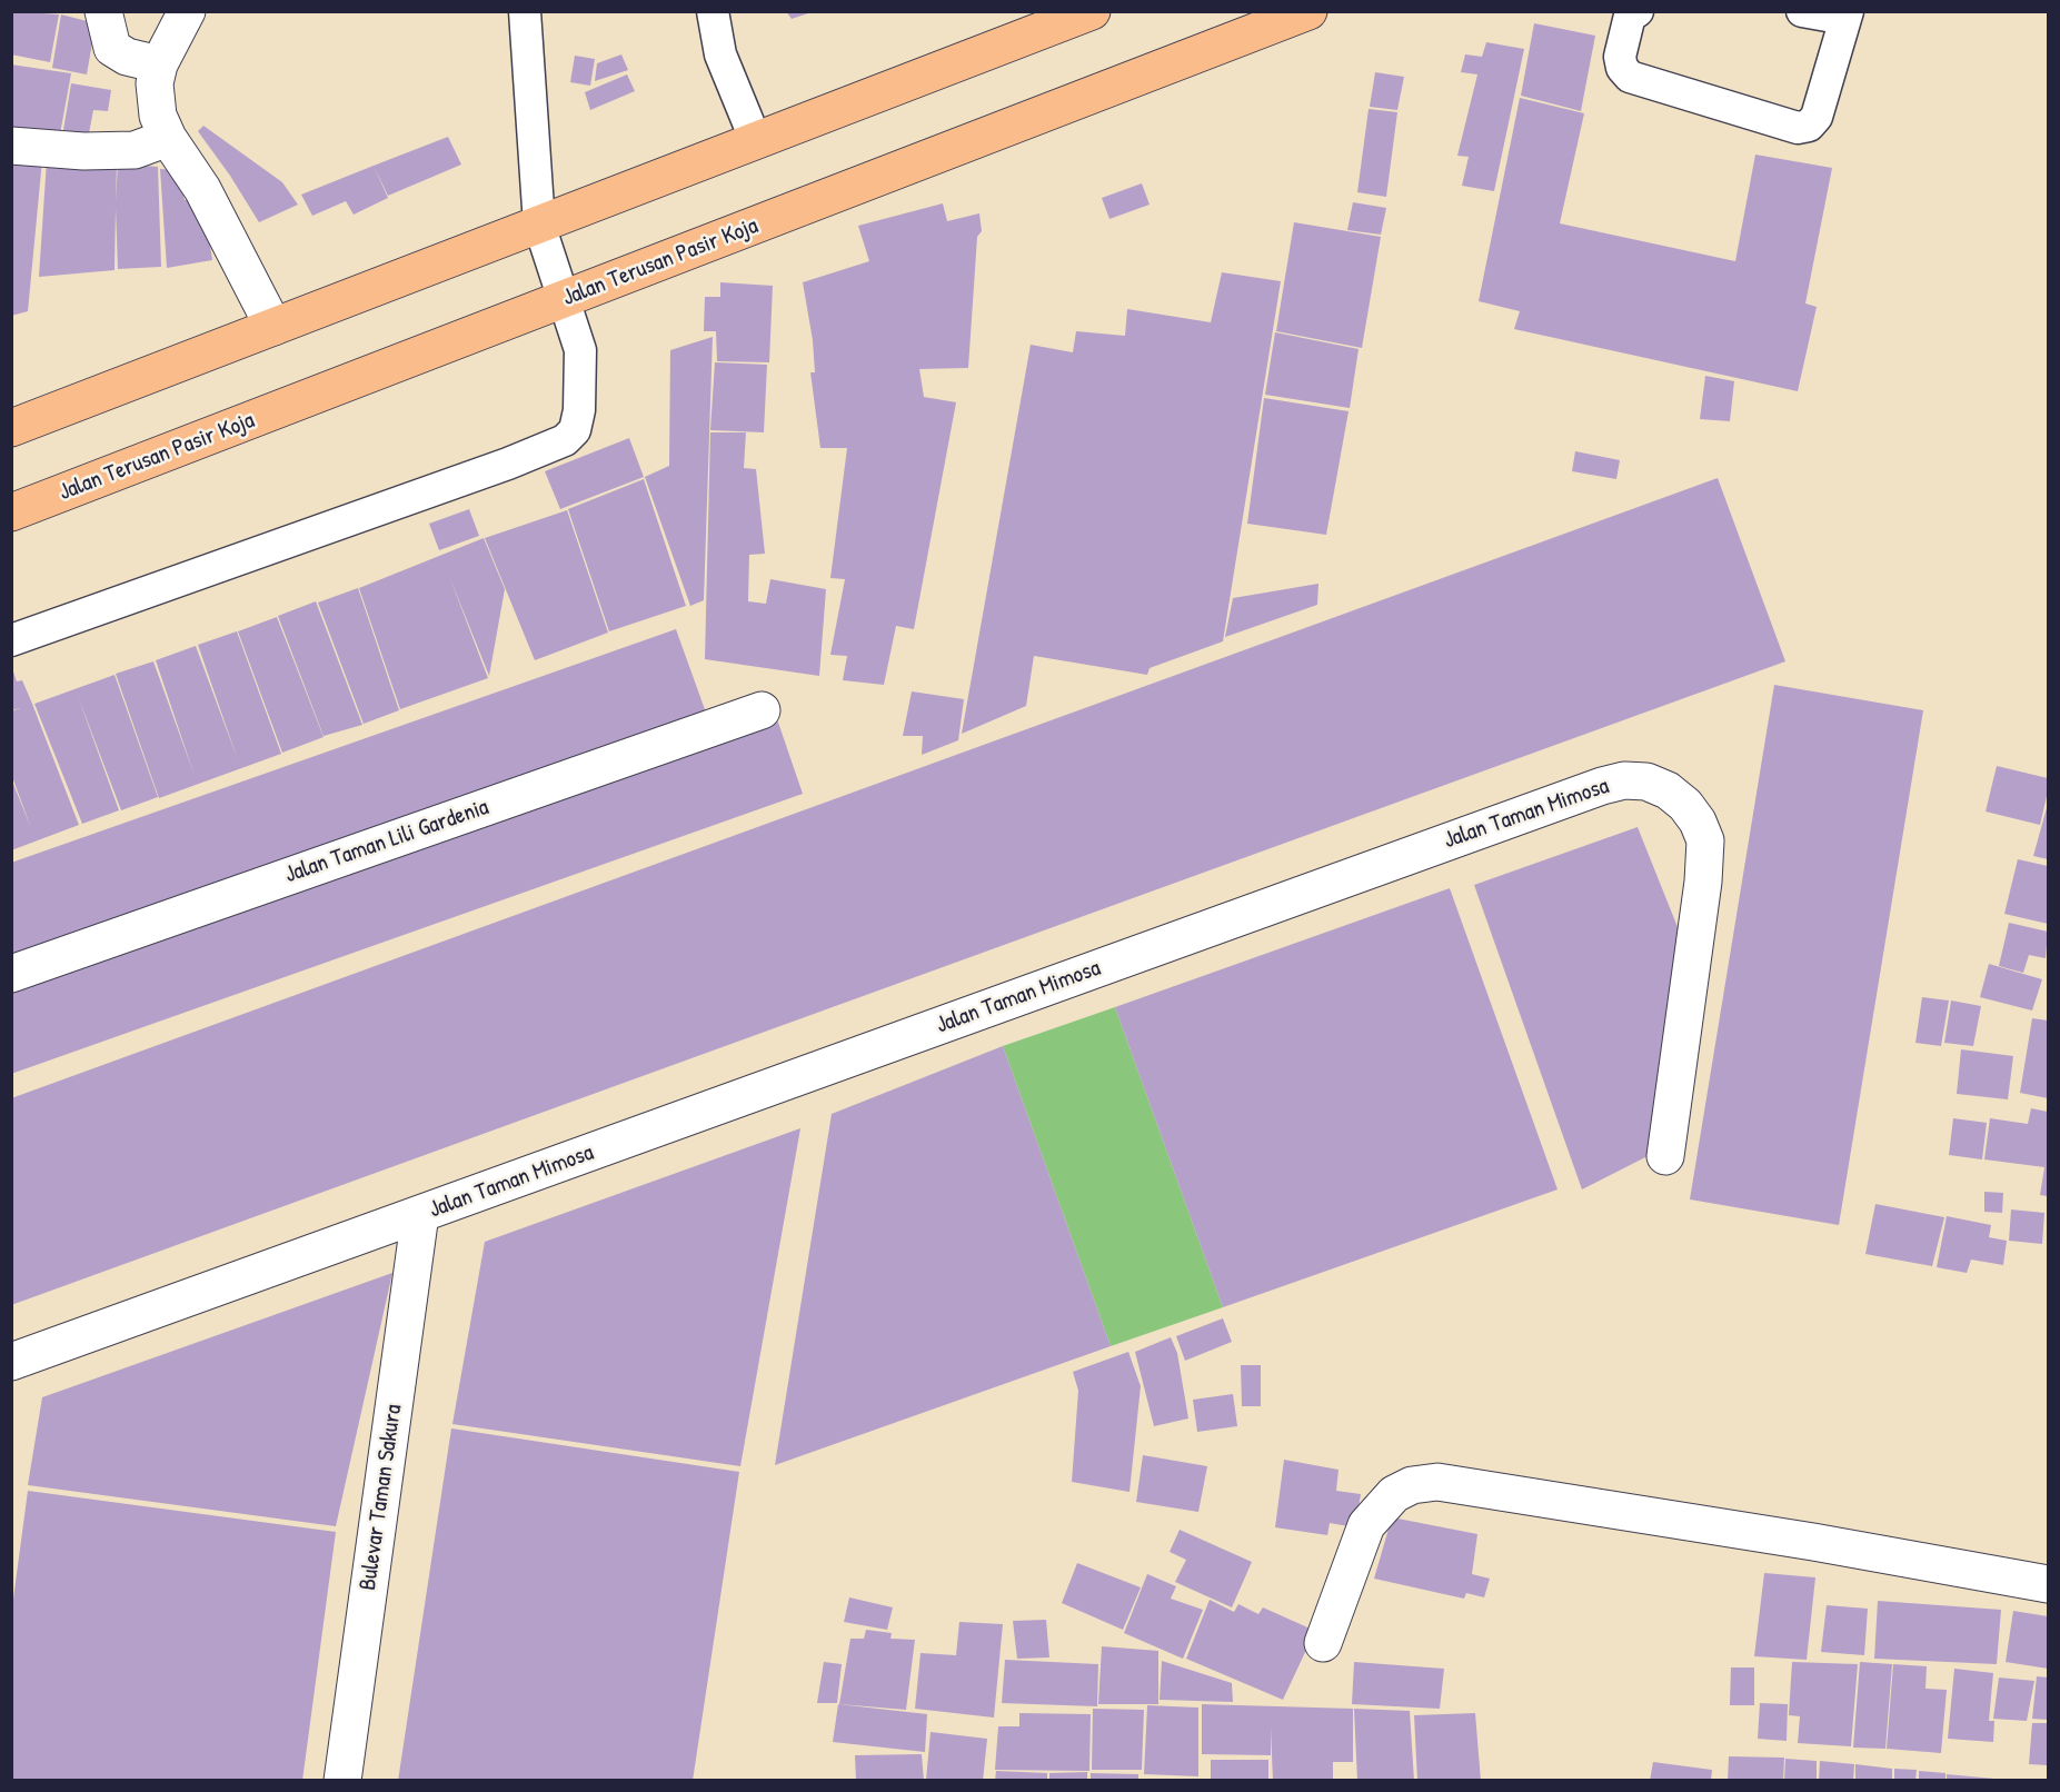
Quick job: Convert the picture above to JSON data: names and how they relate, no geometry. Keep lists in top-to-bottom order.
{
  "streets": {
    "main road": ["Jalan Terusan Pasir Koja"],
    "street": ["Jalan Taman Mimosa", "Jalan Taman Lili Gardenia", "Bulevar Taman Sakura"]
  },
  "crossings": [
    ["Jalan Taman Mimosa", "Bulevar Taman Sakura"]
  ]
}
